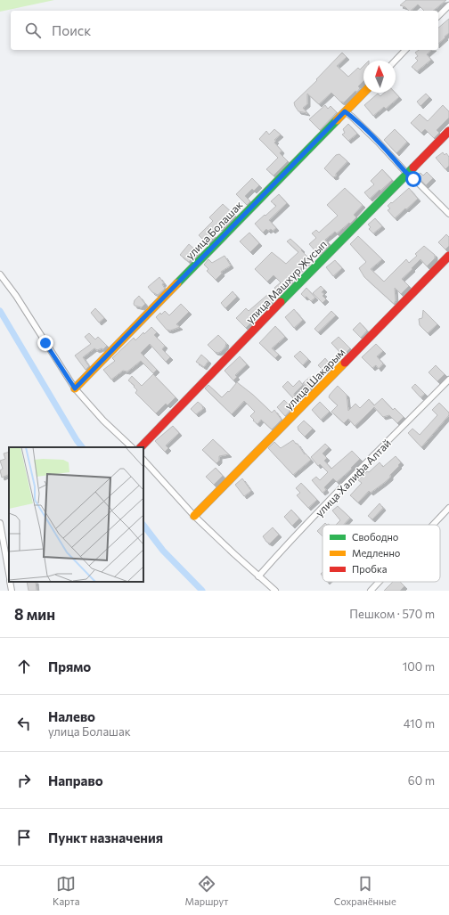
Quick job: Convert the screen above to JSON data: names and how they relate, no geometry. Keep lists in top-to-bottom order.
{
  "streets": {
    "street": [
      "улица Болашак",
      "улица Машхур Жусып",
      "улица Шакарым",
      "улица Халифа Алтай"
    ]
  },
  "legend": ["Свободно", "Медленно", "Пробка"],
  "north": "top",
  "page": {
    "search": "Поиск",
    "heading": ["8 мин", "Пешком · 570 m"],
    "list": [
      ["Прямо", "100 m"],
      ["Налево", "улица Болашак", "410 m"],
      ["Направо", "60 m"],
      "Пункт назначения"
    ],
    "nav": ["Карта", "Маршрут", "Сохранённые"]
  }
}
